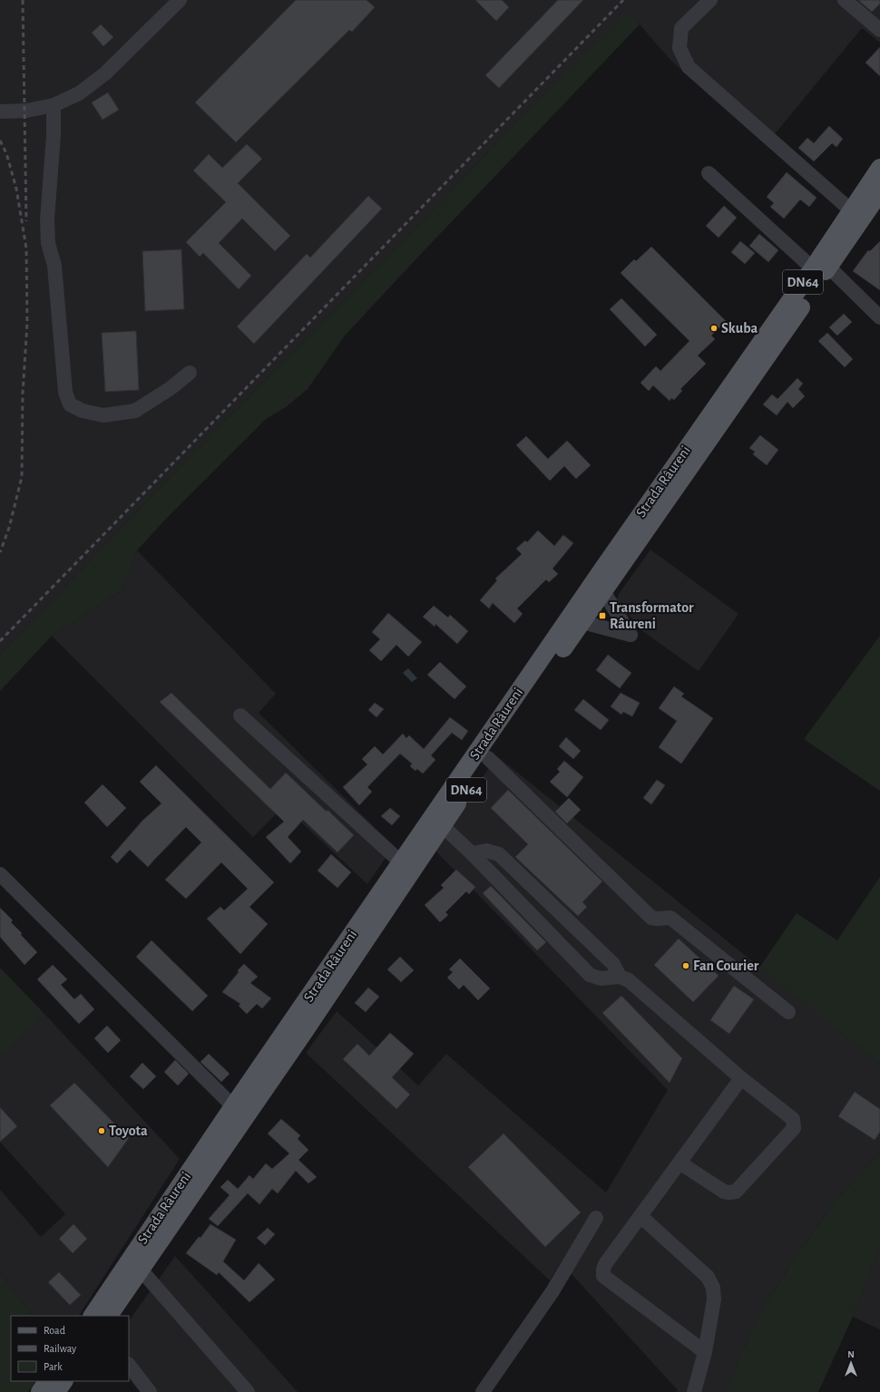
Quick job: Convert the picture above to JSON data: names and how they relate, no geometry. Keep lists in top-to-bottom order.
{
  "streets": {
    "main road": ["DN64", "Strada Râureni"]
  },
  "places": {
    "other": ["Skuba", "Fan Courier", "Toyota"],
    "transit": ["Transformator Râureni"]
  },
  "legend": ["Road", "Railway", "Park"],
  "north": "top"
}
